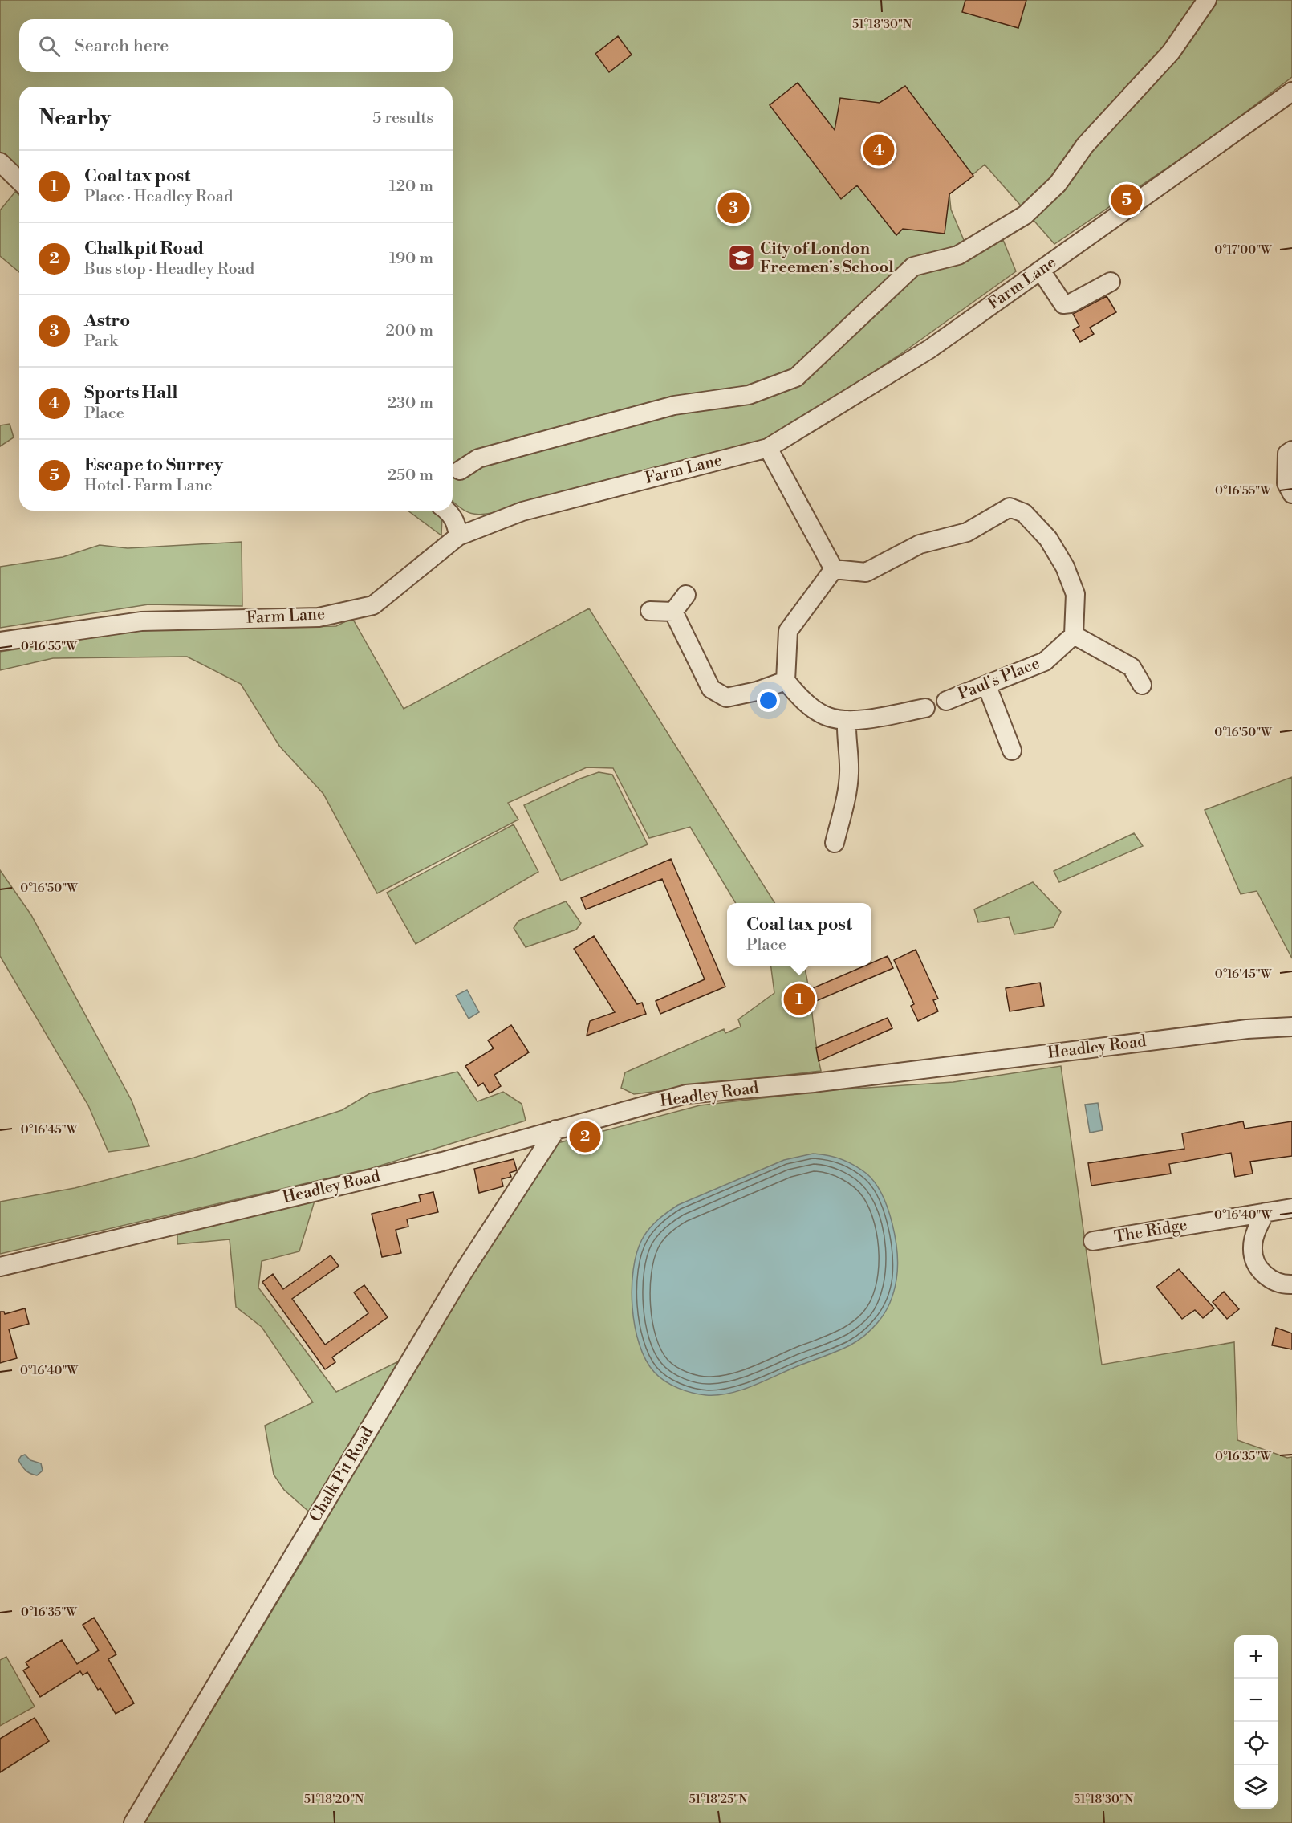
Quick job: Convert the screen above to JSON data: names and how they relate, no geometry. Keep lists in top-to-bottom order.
{
  "streets": {
    "street": [
      "Farm Lane",
      "Paul's Place",
      "Headley Road",
      "The Ridge",
      "Chalk Pit Road"
    ]
  },
  "crossings": [
    ["Headley Road", "Chalk Pit Road"]
  ],
  "places": {
    "school or university": ["City of London Freemen's School"]
  },
  "page": {
    "search": "Search here",
    "heading": ["Nearby", "5 results"],
    "pins": [
      "4",
      "5",
      "3",
      "1",
      "2"
    ],
    "list": [
      {
        "mark": "1",
        "name": "Coal tax post",
        "note": "Place · Headley Road",
        "value": "120 m"
      },
      {
        "mark": "2",
        "name": "Chalkpit Road",
        "note": "Bus stop · Headley Road",
        "value": "190 m"
      },
      {
        "mark": "3",
        "name": "Astro",
        "note": "Park",
        "value": "200 m"
      },
      {
        "mark": "4",
        "name": "Sports Hall",
        "note": "Place",
        "value": "230 m"
      },
      {
        "mark": "5",
        "name": "Escape to Surrey",
        "note": "Hotel · Farm Lane",
        "value": "250 m"
      }
    ],
    "popup": ["Coal tax post", "Place"],
    "map_buttons": ["+", "−"]
  },
  "coordinates": [
    "51°18'30\"N",
    "0°17'00\"W",
    "0°16'55\"W",
    "0°16'50\"W",
    "0°16'45\"W",
    "0°16'40\"W",
    "0°16'35\"W",
    "51°18'20\"N",
    "51°18'25\"N"
  ]
}
